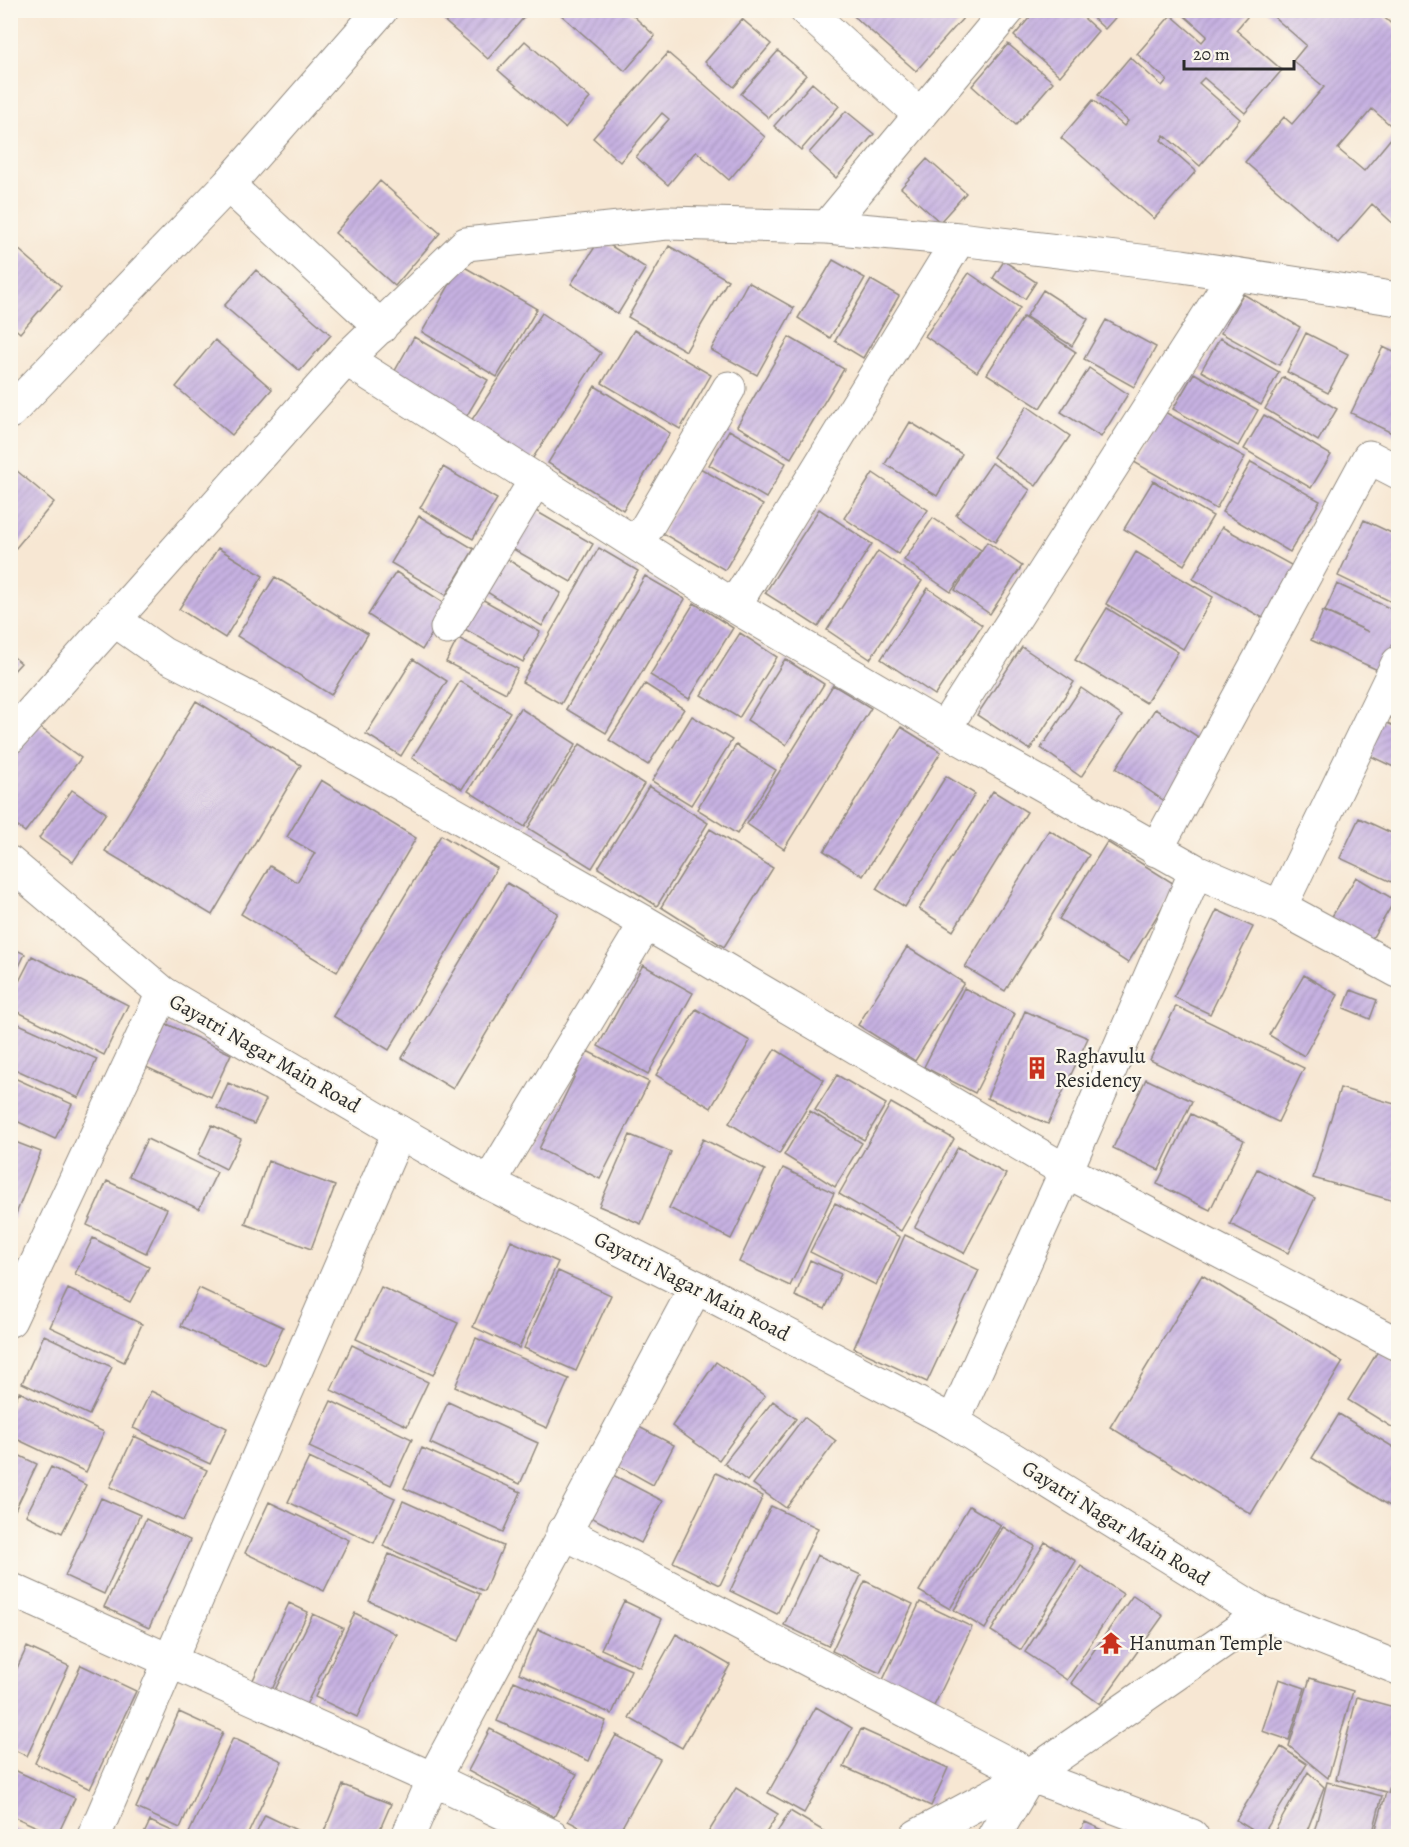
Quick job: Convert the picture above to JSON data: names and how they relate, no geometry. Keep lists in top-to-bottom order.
{
  "streets": {
    "street": ["Gayatri Nagar Main Road"]
  },
  "places": {
    "building": ["Raghavulu Residency"],
    "temple": ["Hanuman Temple"]
  },
  "scale_bar": "20 m"
}
